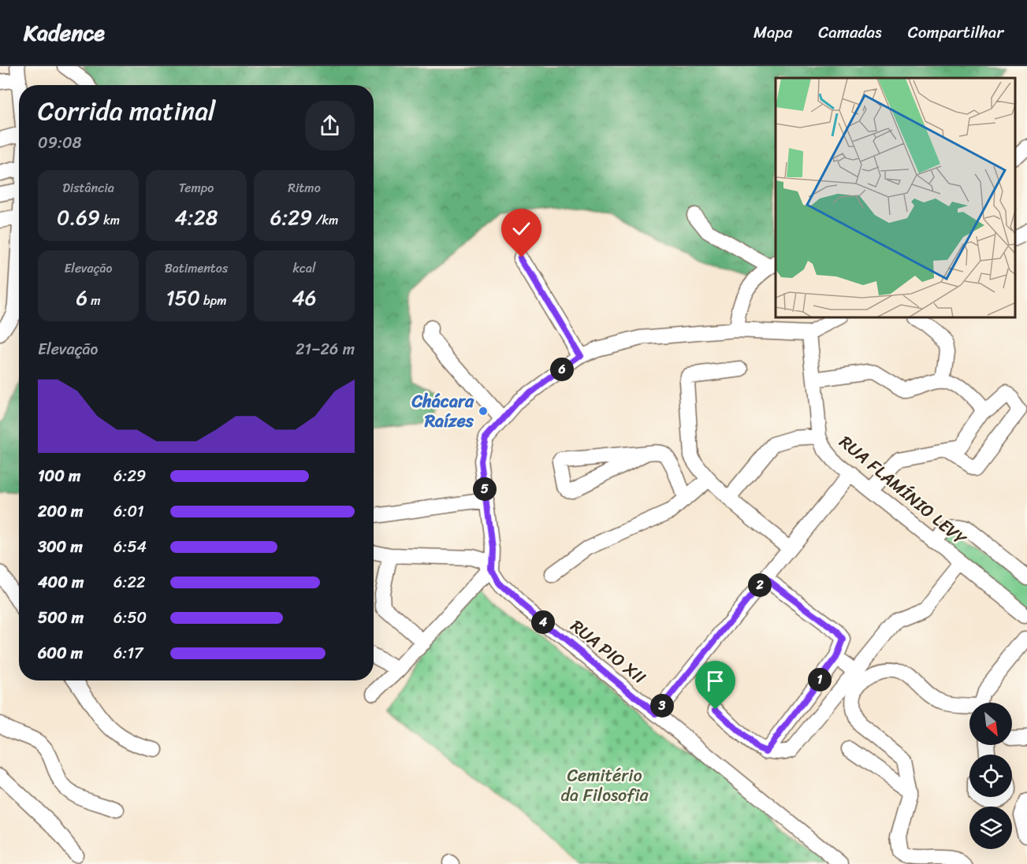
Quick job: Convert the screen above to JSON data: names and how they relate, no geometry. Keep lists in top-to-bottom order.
{
  "streets": {
    "street": ["RUA FLAMÍNIO LEVY", "RUA PIO XII"]
  },
  "parks": ["Cemitério da Filosofia"],
  "places": ["Chácara Raízes"],
  "north": "bottom right",
  "page": {
    "header": "Kadence",
    "nav": ["Mapa", "Camadas", "Compartilhar"],
    "heading": ["Corrida matinal", "09:08"],
    "stats": [
      ["Distância", "0.69 km"],
      ["Tempo", "4:28"],
      ["Ritmo", "6:29 /km"],
      ["Elevação", "6 m"],
      ["Batimentos", "150 bpm"],
      ["kcal", "46"]
    ],
    "chart": ["Elevação", "21–26 m"],
    "pins": [
      "6",
      "5",
      "2",
      "4",
      "1",
      "3"
    ],
    "list": [
      {
        "name": "100 m",
        "note": "6:29"
      },
      {
        "name": "200 m",
        "note": "6:01"
      },
      {
        "name": "300 m",
        "note": "6:54"
      },
      {
        "name": "400 m",
        "note": "6:22"
      },
      {
        "name": "500 m",
        "note": "6:50"
      },
      {
        "name": "600 m",
        "note": "6:17"
      }
    ]
  }
}
